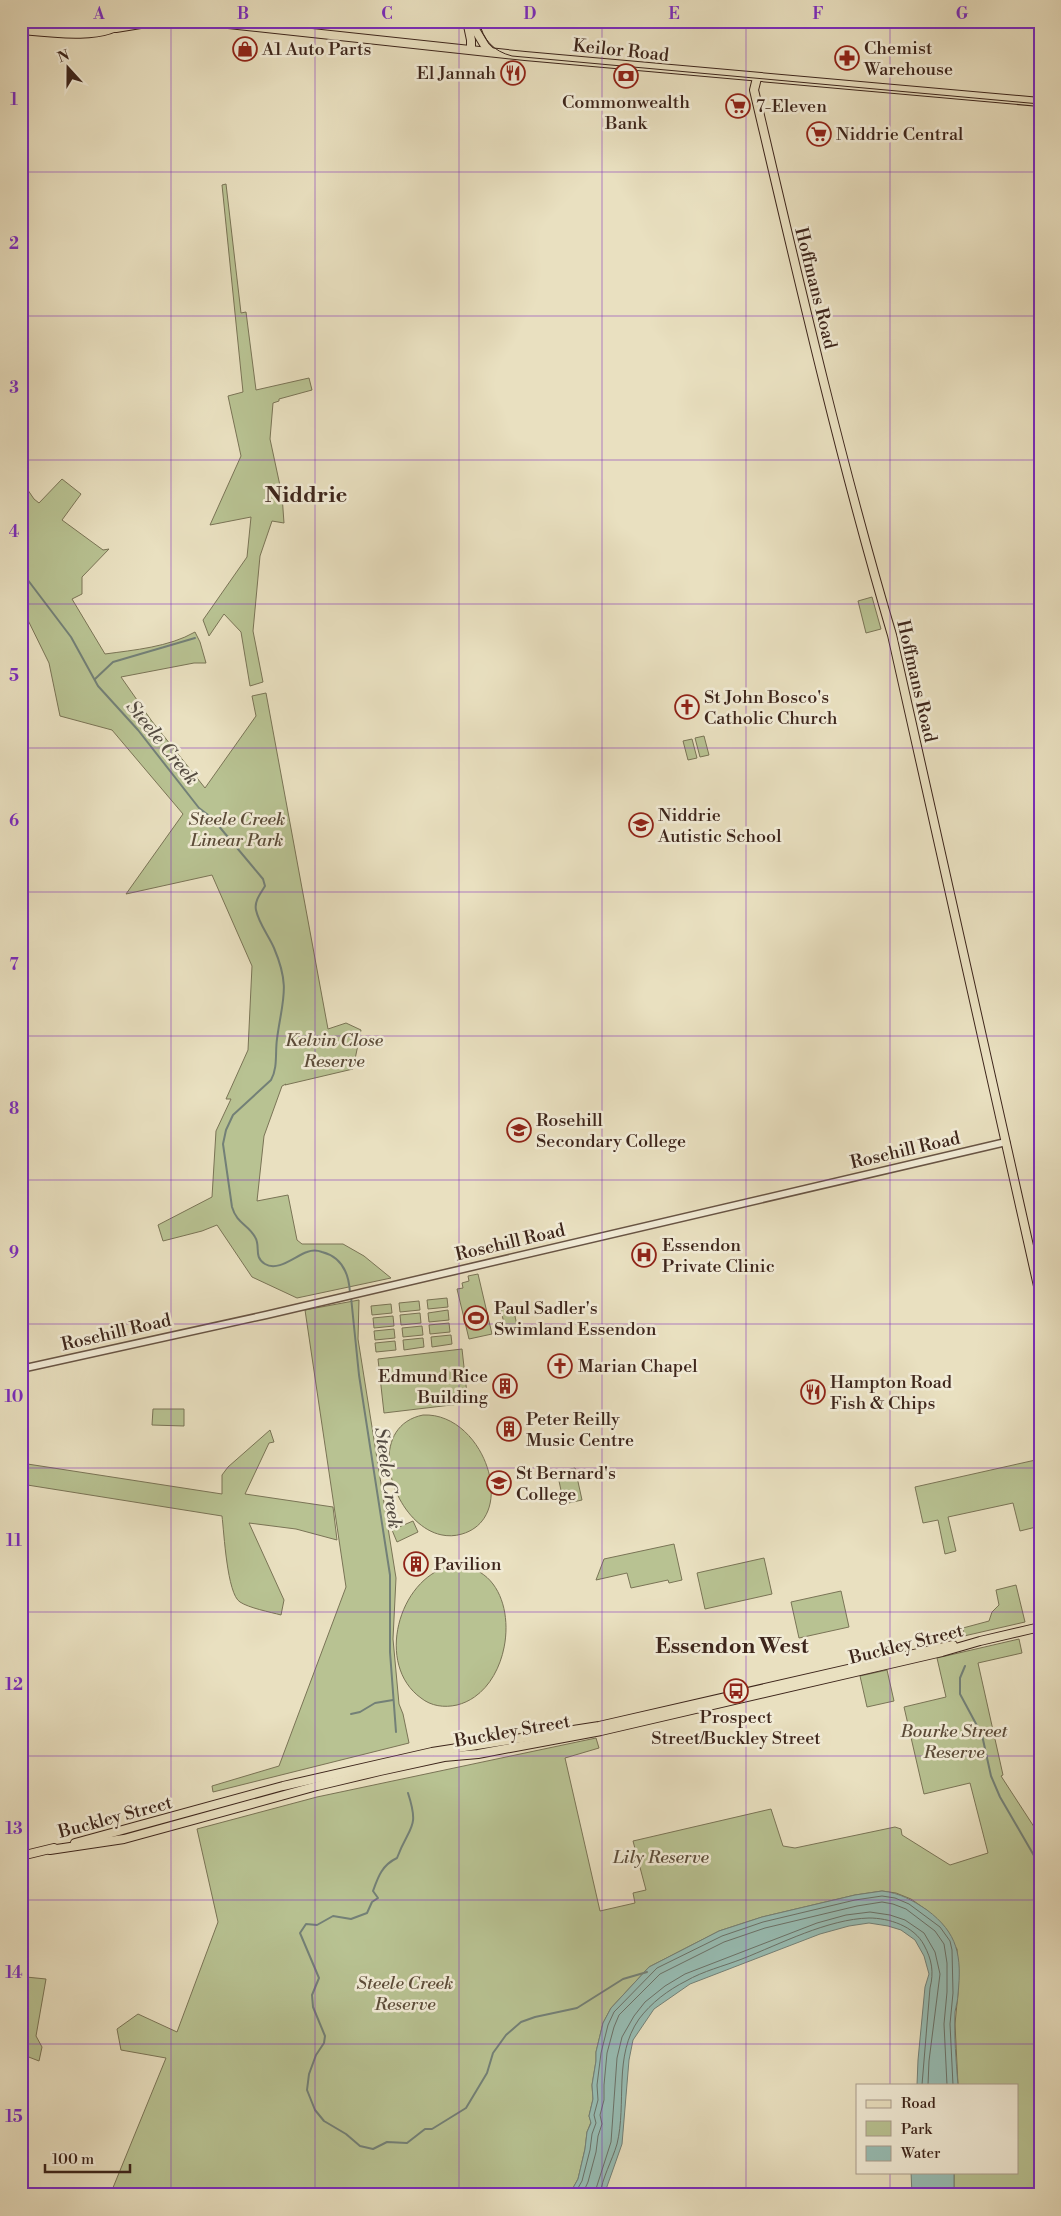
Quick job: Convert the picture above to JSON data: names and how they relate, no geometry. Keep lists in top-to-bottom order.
{
  "streets": {
    "main road": ["Keilor Road", "Hoffmans Road", "Buckley Street"],
    "street": ["Rosehill Road"]
  },
  "crossings": [
    ["Keilor Road", "Hoffmans Road"],
    ["Hoffmans Road", "Rosehill Road"]
  ],
  "districts": ["Niddrie", "Essendon West"],
  "water": ["Steele Creek"],
  "parks": [
    "Steele Creek Linear Park",
    "Kelvin Close Reserve",
    "Bourke Street Reserve",
    "Lily Reserve",
    "Steele Creek Reserve"
  ],
  "places": {
    "shop": ["A1 Auto Parts"],
    "pharmacy": ["Chemist Warehouse"],
    "restaurant": ["El Jannah", "Hampton Road Fish & Chips"],
    "bank": ["Commonwealth Bank"],
    "supermarket": ["7-Eleven", "Niddrie Central"],
    "church": ["St John Bosco's Catholic Church", "Marian Chapel"],
    "school or university": ["Niddrie Autistic School", "Rosehill Secondary College", "St Bernard's College"],
    "hospital": ["Essendon Private Clinic"],
    "sports": ["Paul Sadler's Swimland Essendon"],
    "building": ["Edmund Rice Building", "Peter Reilly Music Centre", "Pavilion"],
    "bus stop": ["Prospect Street/Buckley Street"]
  },
  "legend": ["Road", "Park", "Water"],
  "scale_bar": "100 m",
  "north": "top",
  "grid": {
    "columns": [
      "A",
      "B",
      "C",
      "D",
      "E",
      "F",
      "G"
    ],
    "rows": [
      "1",
      "2",
      "3",
      "4",
      "5",
      "6",
      "7",
      "8",
      "9",
      "10",
      "11",
      "12",
      "13",
      "14",
      "15"
    ]
  }
}
